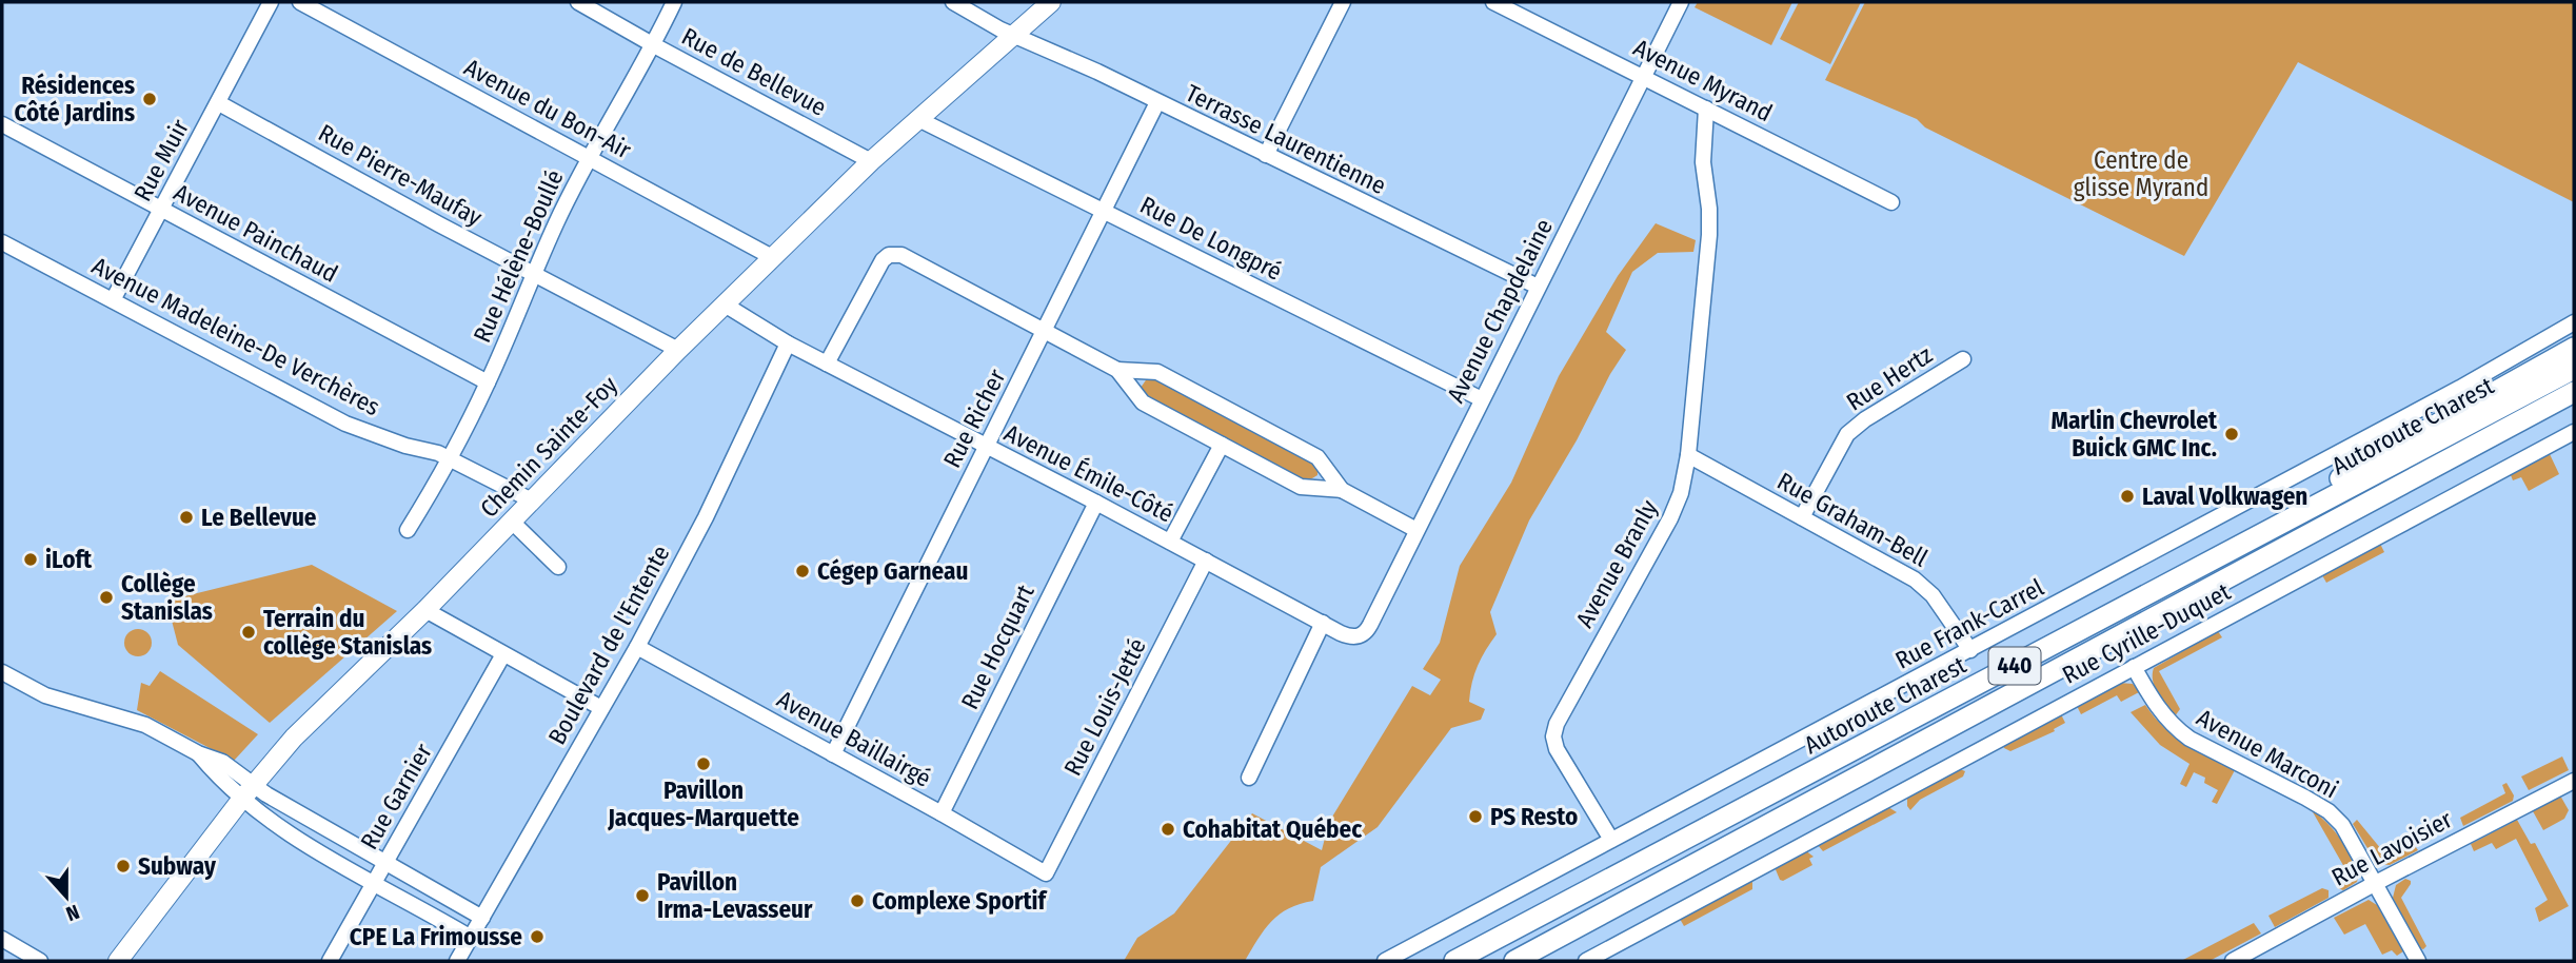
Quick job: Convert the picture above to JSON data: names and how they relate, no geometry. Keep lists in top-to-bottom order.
{
  "streets": {
    "highway": ["Autoroute Charest", "440"],
    "main road": ["Chemin Sainte-Foy"],
    "street": [
      "Rue de Bellevue",
      "Avenue Myrand",
      "Avenue du Bon-Air",
      "Terrasse Laurentienne",
      "Rue Muir",
      "Rue Pierre-Maufay",
      "Avenue Painchaud",
      "Rue De Longpré",
      "Rue Hélène-Boullé",
      "Avenue Chapdelaine",
      "Avenue Madeleine-De Verchères",
      "Rue Hertz",
      "Rue Richer",
      "Avenue Émile-Côté",
      "Rue Graham-Bell",
      "Avenue Branly",
      "Rue Frank-Carrel",
      "Rue Cyrille-Duquet",
      "Boulevard de l'Entente",
      "Rue Hocquart",
      "Rue Louis-Jetté",
      "Avenue Baillairgé",
      "Avenue Marconi",
      "Rue Garnier",
      "Rue Lavoisier"
    ]
  },
  "crossings": [
    ["Rue de Bellevue", "Rue Hélène-Boullé"],
    ["Rue de Bellevue", "Chemin Sainte-Foy"],
    ["Avenue Myrand", "Avenue Chapdelaine"],
    ["Avenue Myrand", "Avenue Branly"],
    ["Avenue du Bon-Air", "Rue Hélène-Boullé"],
    ["Avenue du Bon-Air", "Chemin Sainte-Foy"],
    ["Terrasse Laurentienne", "Avenue Chapdelaine"],
    ["Terrasse Laurentienne", "Rue Richer"],
    ["Terrasse Laurentienne", "Chemin Sainte-Foy"],
    ["Rue Muir", "Rue Pierre-Maufay"],
    ["Rue Muir", "Avenue Painchaud"],
    ["Rue Muir", "Avenue Madeleine-De Verchères"],
    ["Rue Pierre-Maufay", "Rue Hélène-Boullé"],
    ["Rue Pierre-Maufay", "Chemin Sainte-Foy"],
    ["Avenue Painchaud", "Rue Hélène-Boullé"],
    ["Rue De Longpré", "Avenue Chapdelaine"],
    ["Rue De Longpré", "Rue Richer"],
    ["Rue De Longpré", "Chemin Sainte-Foy"],
    ["Rue Hélène-Boullé", "Avenue Madeleine-De Verchères"],
    ["Avenue Chapdelaine", "Avenue Émile-Côté"],
    ["Avenue Madeleine-De Verchères", "Chemin Sainte-Foy"],
    ["Rue Hertz", "Rue Graham-Bell"],
    ["Rue Richer", "Avenue Émile-Côté"],
    ["Rue Richer", "Avenue Baillairgé"],
    ["Chemin Sainte-Foy", "Avenue Émile-Côté"],
    ["Avenue Émile-Côté", "Boulevard de l'Entente"],
    ["Avenue Émile-Côté", "Rue Hocquart"],
    ["Avenue Émile-Côté", "Rue Louis-Jetté"],
    ["Rue Graham-Bell", "Avenue Branly"],
    ["Rue Graham-Bell", "Rue Frank-Carrel"],
    ["Avenue Branly", "Rue Frank-Carrel"],
    ["Rue Cyrille-Duquet", "Avenue Marconi"],
    ["Boulevard de l'Entente", "Avenue Baillairgé"],
    ["Rue Hocquart", "Avenue Baillairgé"],
    ["Rue Louis-Jetté", "Avenue Baillairgé"],
    ["Avenue Marconi", "Rue Lavoisier"]
  ],
  "parks": ["Centre de glisse Myrand"],
  "places": [
    "Résidences Côté Jardins",
    "Marlin Chevrolet Buick GMC Inc.",
    "Laval Volkwagen",
    "Le Bellevue",
    "iLoft",
    "Cégep Garneau",
    "Collège Stanislas",
    "Terrain du collège Stanislas",
    "Pavillon Jacques-Marquette",
    "PS Resto",
    "Cohabitat Québec",
    "Subway",
    "Pavillon Irma-Levasseur",
    "Complexe Sportif",
    "CPE La Frimousse"
  ],
  "north": "bottom"
}
